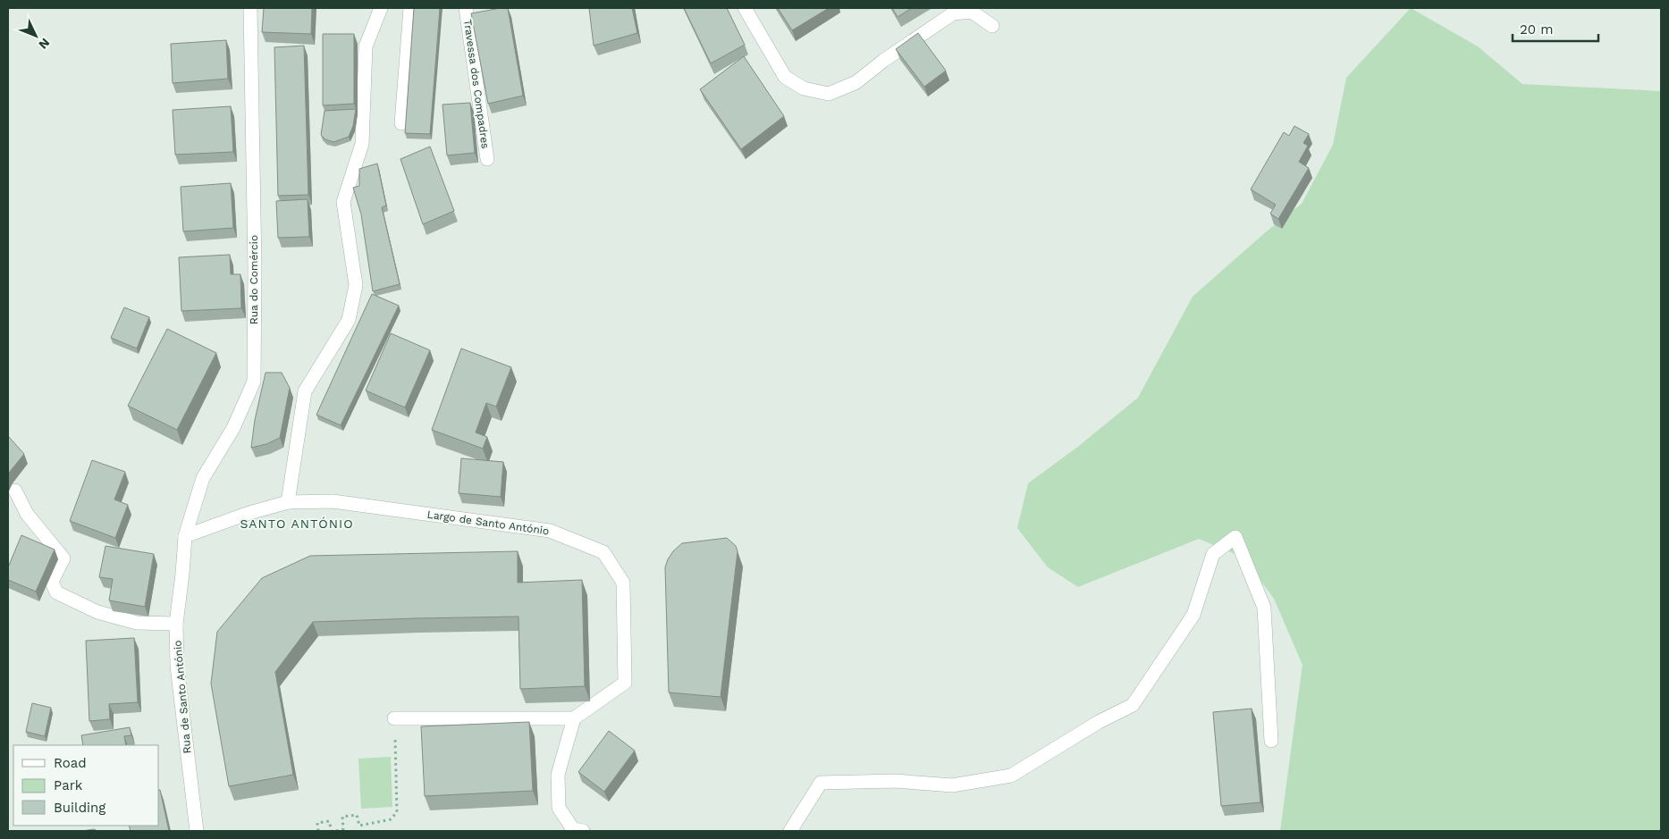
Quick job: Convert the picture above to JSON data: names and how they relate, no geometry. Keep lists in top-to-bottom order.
{
  "streets": {
    "street": [
      "Travessa dos Compadres",
      "Rua do Comércio",
      "Largo de Santo António",
      "Rua de Santo António"
    ]
  },
  "crossings": [
    ["Rua do Comércio", "Largo de Santo António"],
    ["Rua do Comércio", "Rua de Santo António"],
    ["Largo de Santo António", "Rua de Santo António"]
  ],
  "districts": ["SANTO ANTÓNIO"],
  "legend": ["Road", "Park", "Building"],
  "scale_bar": "20 m",
  "north": "bottom right"
}
